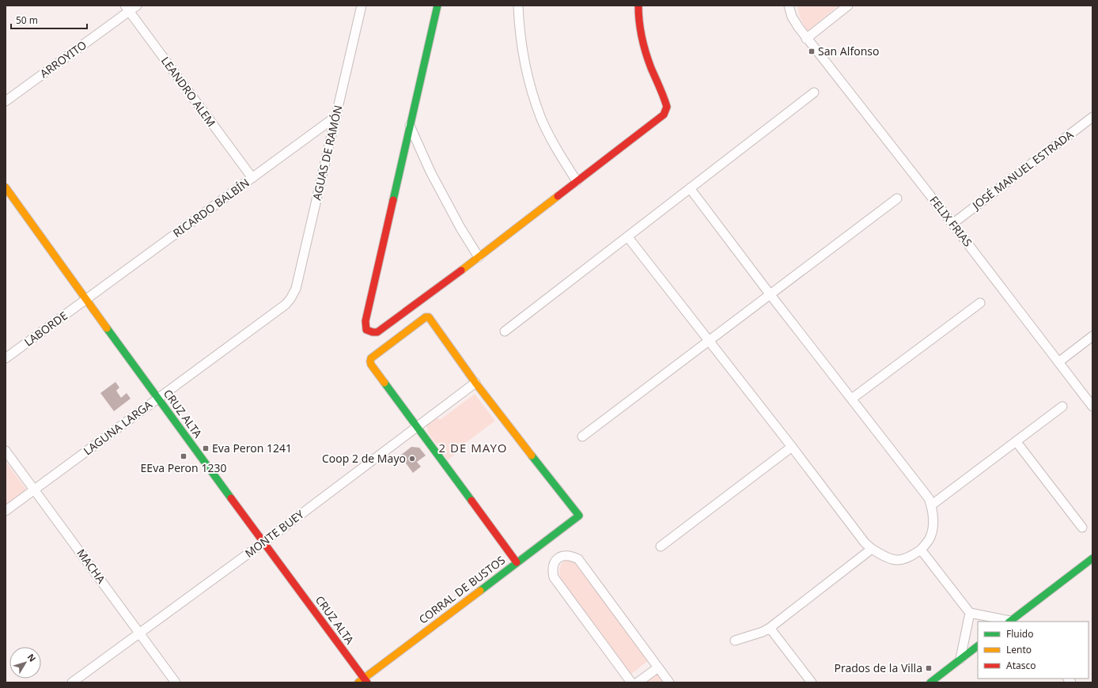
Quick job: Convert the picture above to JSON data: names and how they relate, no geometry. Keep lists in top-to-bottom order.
{
  "streets": {
    "street": [
      "ARROYITO",
      "LEANDRO ALEM",
      "AGUAS DE RAMÓN",
      "JOSÉ MANUEL ESTRADA",
      "RICARDO BALBÍN",
      "FELIX FRIAS",
      "LABORDE",
      "CRUZ ALTA",
      "LAGUNA LARGA",
      "MONTE BUEY",
      "MACHA",
      "CORRAL DE BUSTOS"
    ]
  },
  "crossings": [
    ["ARROYITO", "LEANDRO ALEM"],
    ["LEANDRO ALEM", "RICARDO BALBÍN"],
    ["AGUAS DE RAMÓN", "RICARDO BALBÍN"],
    ["AGUAS DE RAMÓN", "LAGUNA LARGA"],
    ["JOSÉ MANUEL ESTRADA", "FELIX FRIAS"],
    ["RICARDO BALBÍN", "LABORDE"],
    ["RICARDO BALBÍN", "CRUZ ALTA"],
    ["LABORDE", "CRUZ ALTA"],
    ["CRUZ ALTA", "LAGUNA LARGA"],
    ["CRUZ ALTA", "MONTE BUEY"],
    ["CRUZ ALTA", "CORRAL DE BUSTOS"],
    ["LAGUNA LARGA", "MACHA"],
    ["MONTE BUEY", "MACHA"],
    ["MONTE BUEY", "CORRAL DE BUSTOS"]
  ],
  "districts": ["2 DE MAYO"],
  "places": {
    "transit": [
      "San Alfonso",
      "Eva Peron 1241",
      "EEva Peron 1230",
      "Prados de la Villa"
    ],
    "other": ["Coop 2 de Mayo"]
  },
  "legend": ["Fluido", "Lento", "Atasco"],
  "scale_bar": "50 m",
  "north": "top right"
}
